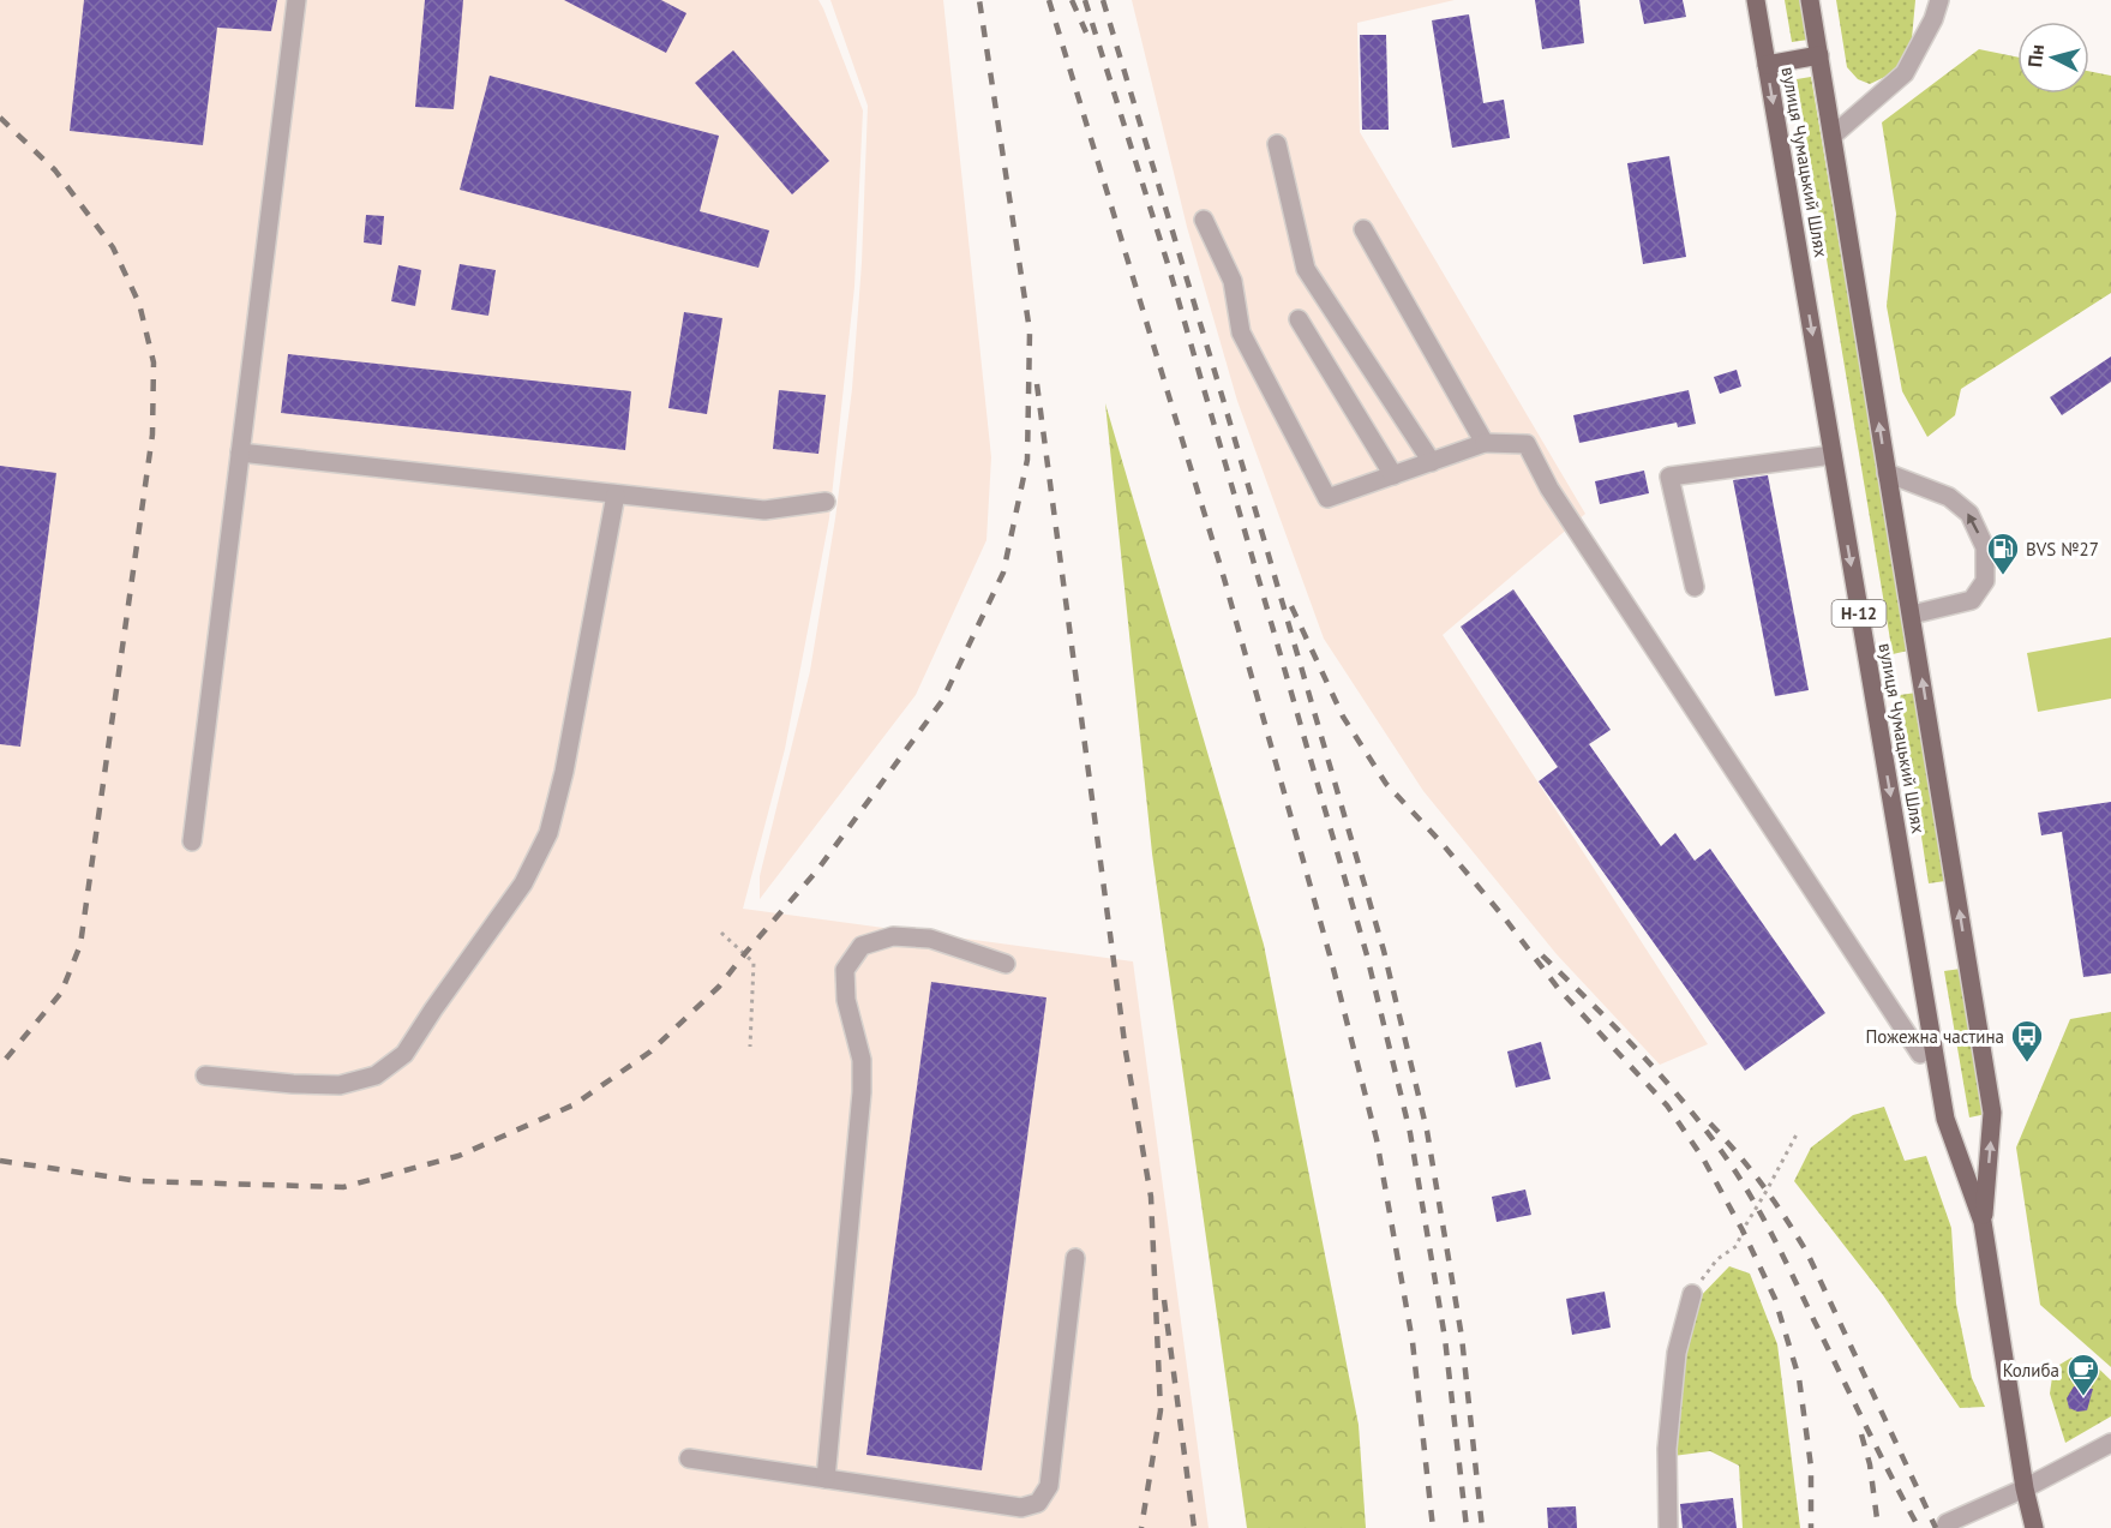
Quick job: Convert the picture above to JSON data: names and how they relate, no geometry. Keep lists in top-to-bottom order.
{
  "streets": {
    "main road": ["вулиця Чумацький Шлях", "Н-12"]
  },
  "places": {
    "fuel station": ["BVS №27"],
    "bus stop": ["Пожежна частина"],
    "cafe": ["Колиба"]
  },
  "north": "left"
}
